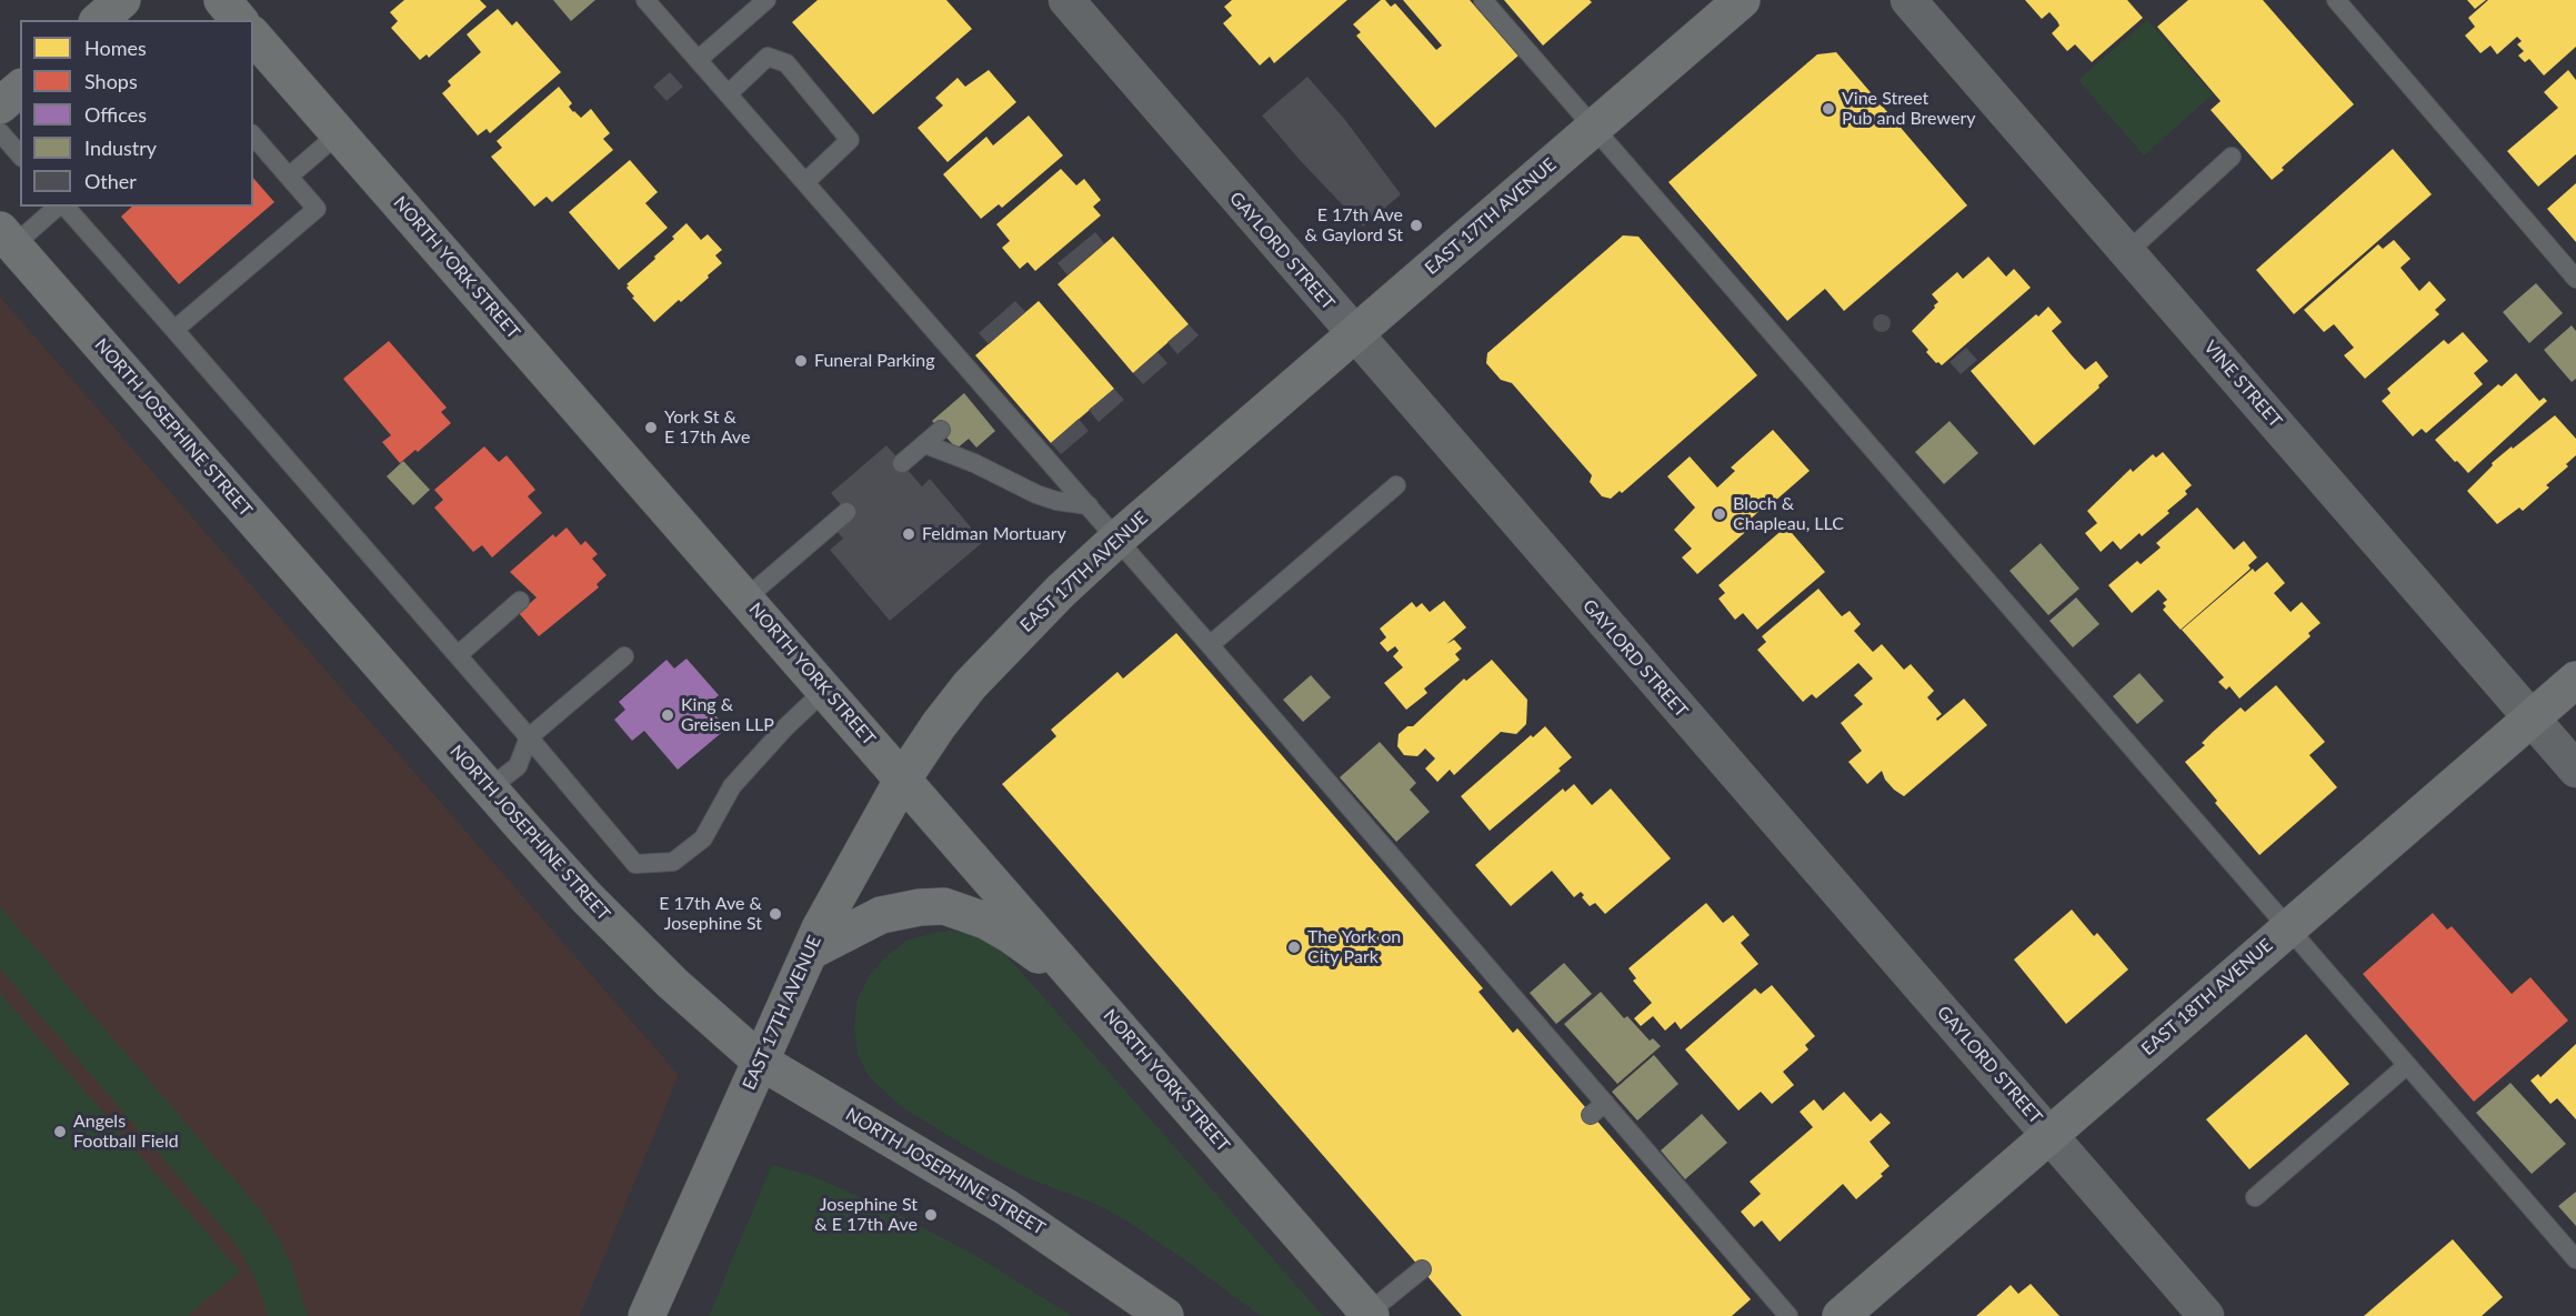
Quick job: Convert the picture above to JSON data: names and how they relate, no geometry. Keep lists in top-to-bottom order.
{
  "streets": {
    "main road": [
      "EAST 17TH AVENUE",
      "NORTH YORK STREET",
      "NORTH JOSEPHINE STREET",
      "EAST 18TH AVENUE"
    ],
    "street": ["GAYLORD STREET", "VINE STREET"]
  },
  "crossings": [
    ["EAST 17TH AVENUE", "GAYLORD STREET"],
    ["EAST 17TH AVENUE", "NORTH YORK STREET"],
    ["EAST 17TH AVENUE", "NORTH JOSEPHINE STREET"],
    ["GAYLORD STREET", "EAST 18TH AVENUE"],
    ["VINE STREET", "EAST 18TH AVENUE"]
  ],
  "places": [
    "Vine Street Pub and Brewery",
    "E 17th Ave & Gaylord St",
    "Funeral Parking",
    "York St & E 17th Ave",
    "Bloch & Chapleau, LLC",
    "Feldman Mortuary",
    "King & Greisen LLP",
    "E 17th Ave & Josephine St",
    "The York on City Park",
    "Angels Football Field",
    "Josephine St & E 17th Ave"
  ],
  "legend": [
    "Homes",
    "Shops",
    "Offices",
    "Industry",
    "Other"
  ]
}
